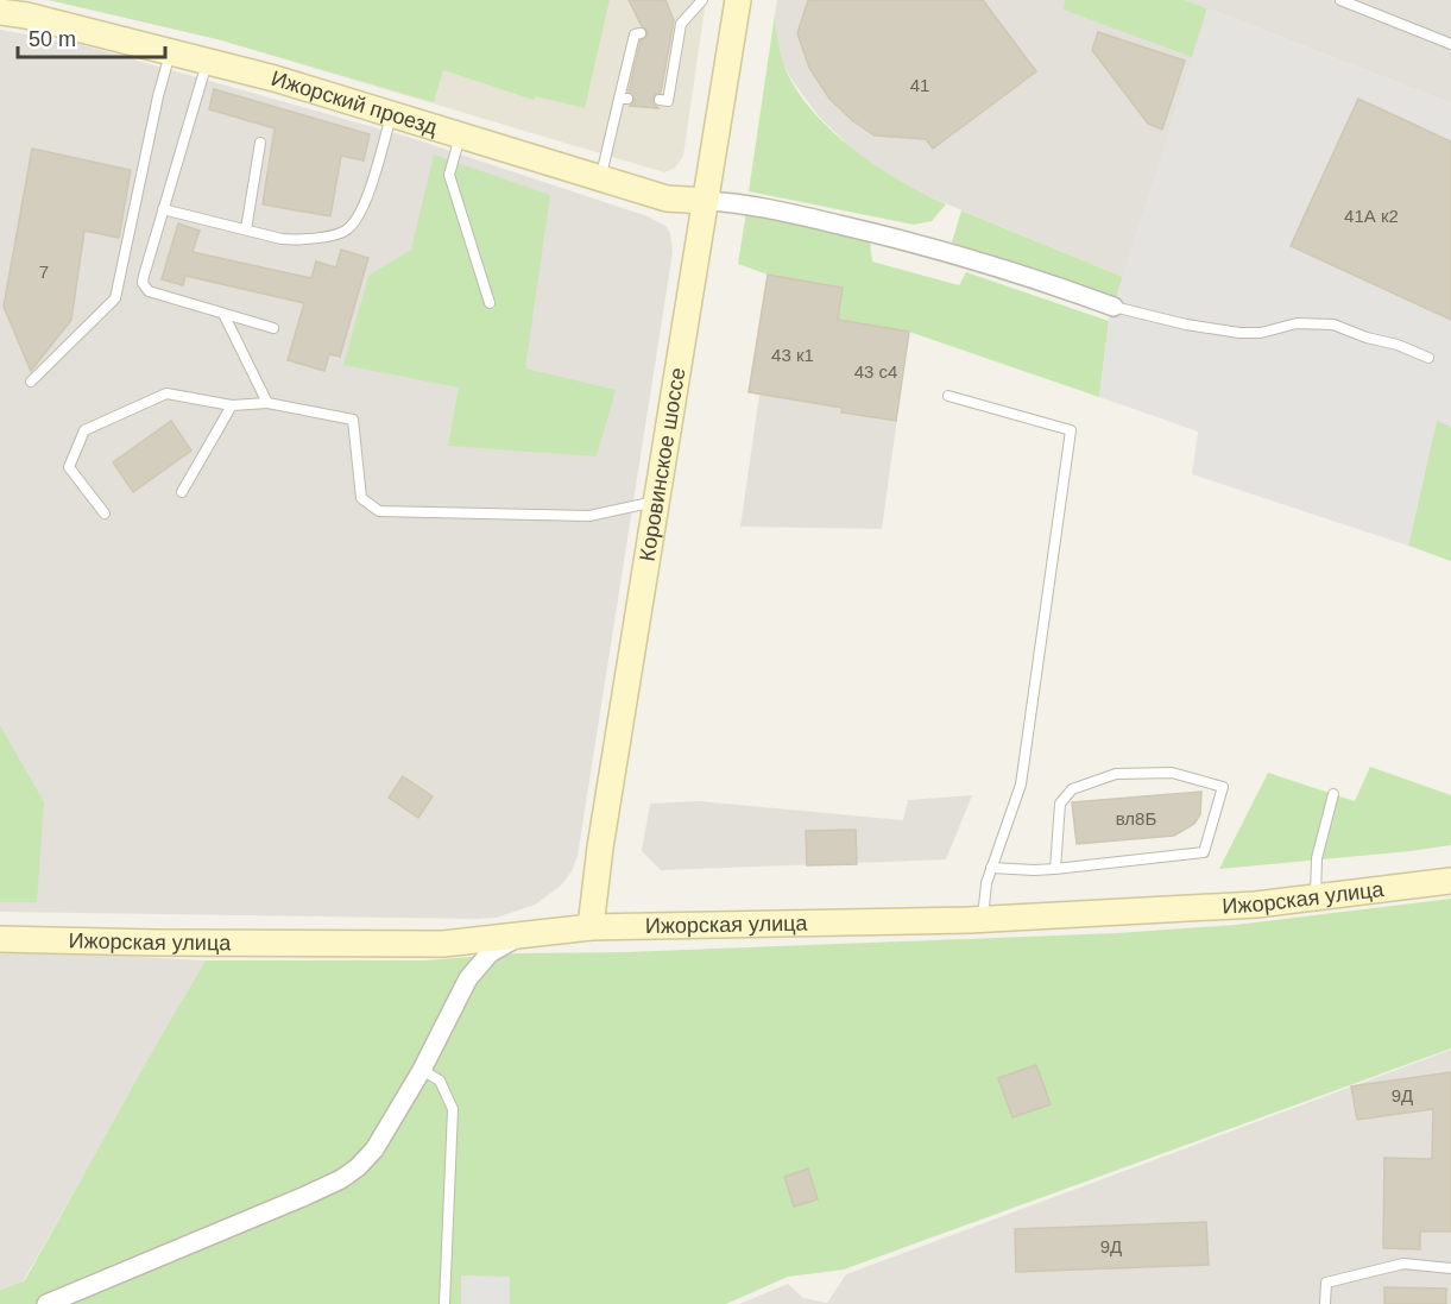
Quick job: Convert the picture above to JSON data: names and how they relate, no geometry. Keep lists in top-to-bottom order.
{
  "streets": {
    "main road": ["Ижорский проезд", "Коровинское шоссе", "Ижорская улица"]
  },
  "crossings": [
    ["Ижорский проезд", "Коровинское шоссе"],
    ["Коровинское шоссе", "Ижорская улица"]
  ],
  "house_numbers": [
    "41",
    "41А к2",
    "7",
    "43 к1",
    "43 с4",
    "вл8Б",
    "9Д",
    "9Д"
  ],
  "scale_bar": "50 m"
}
